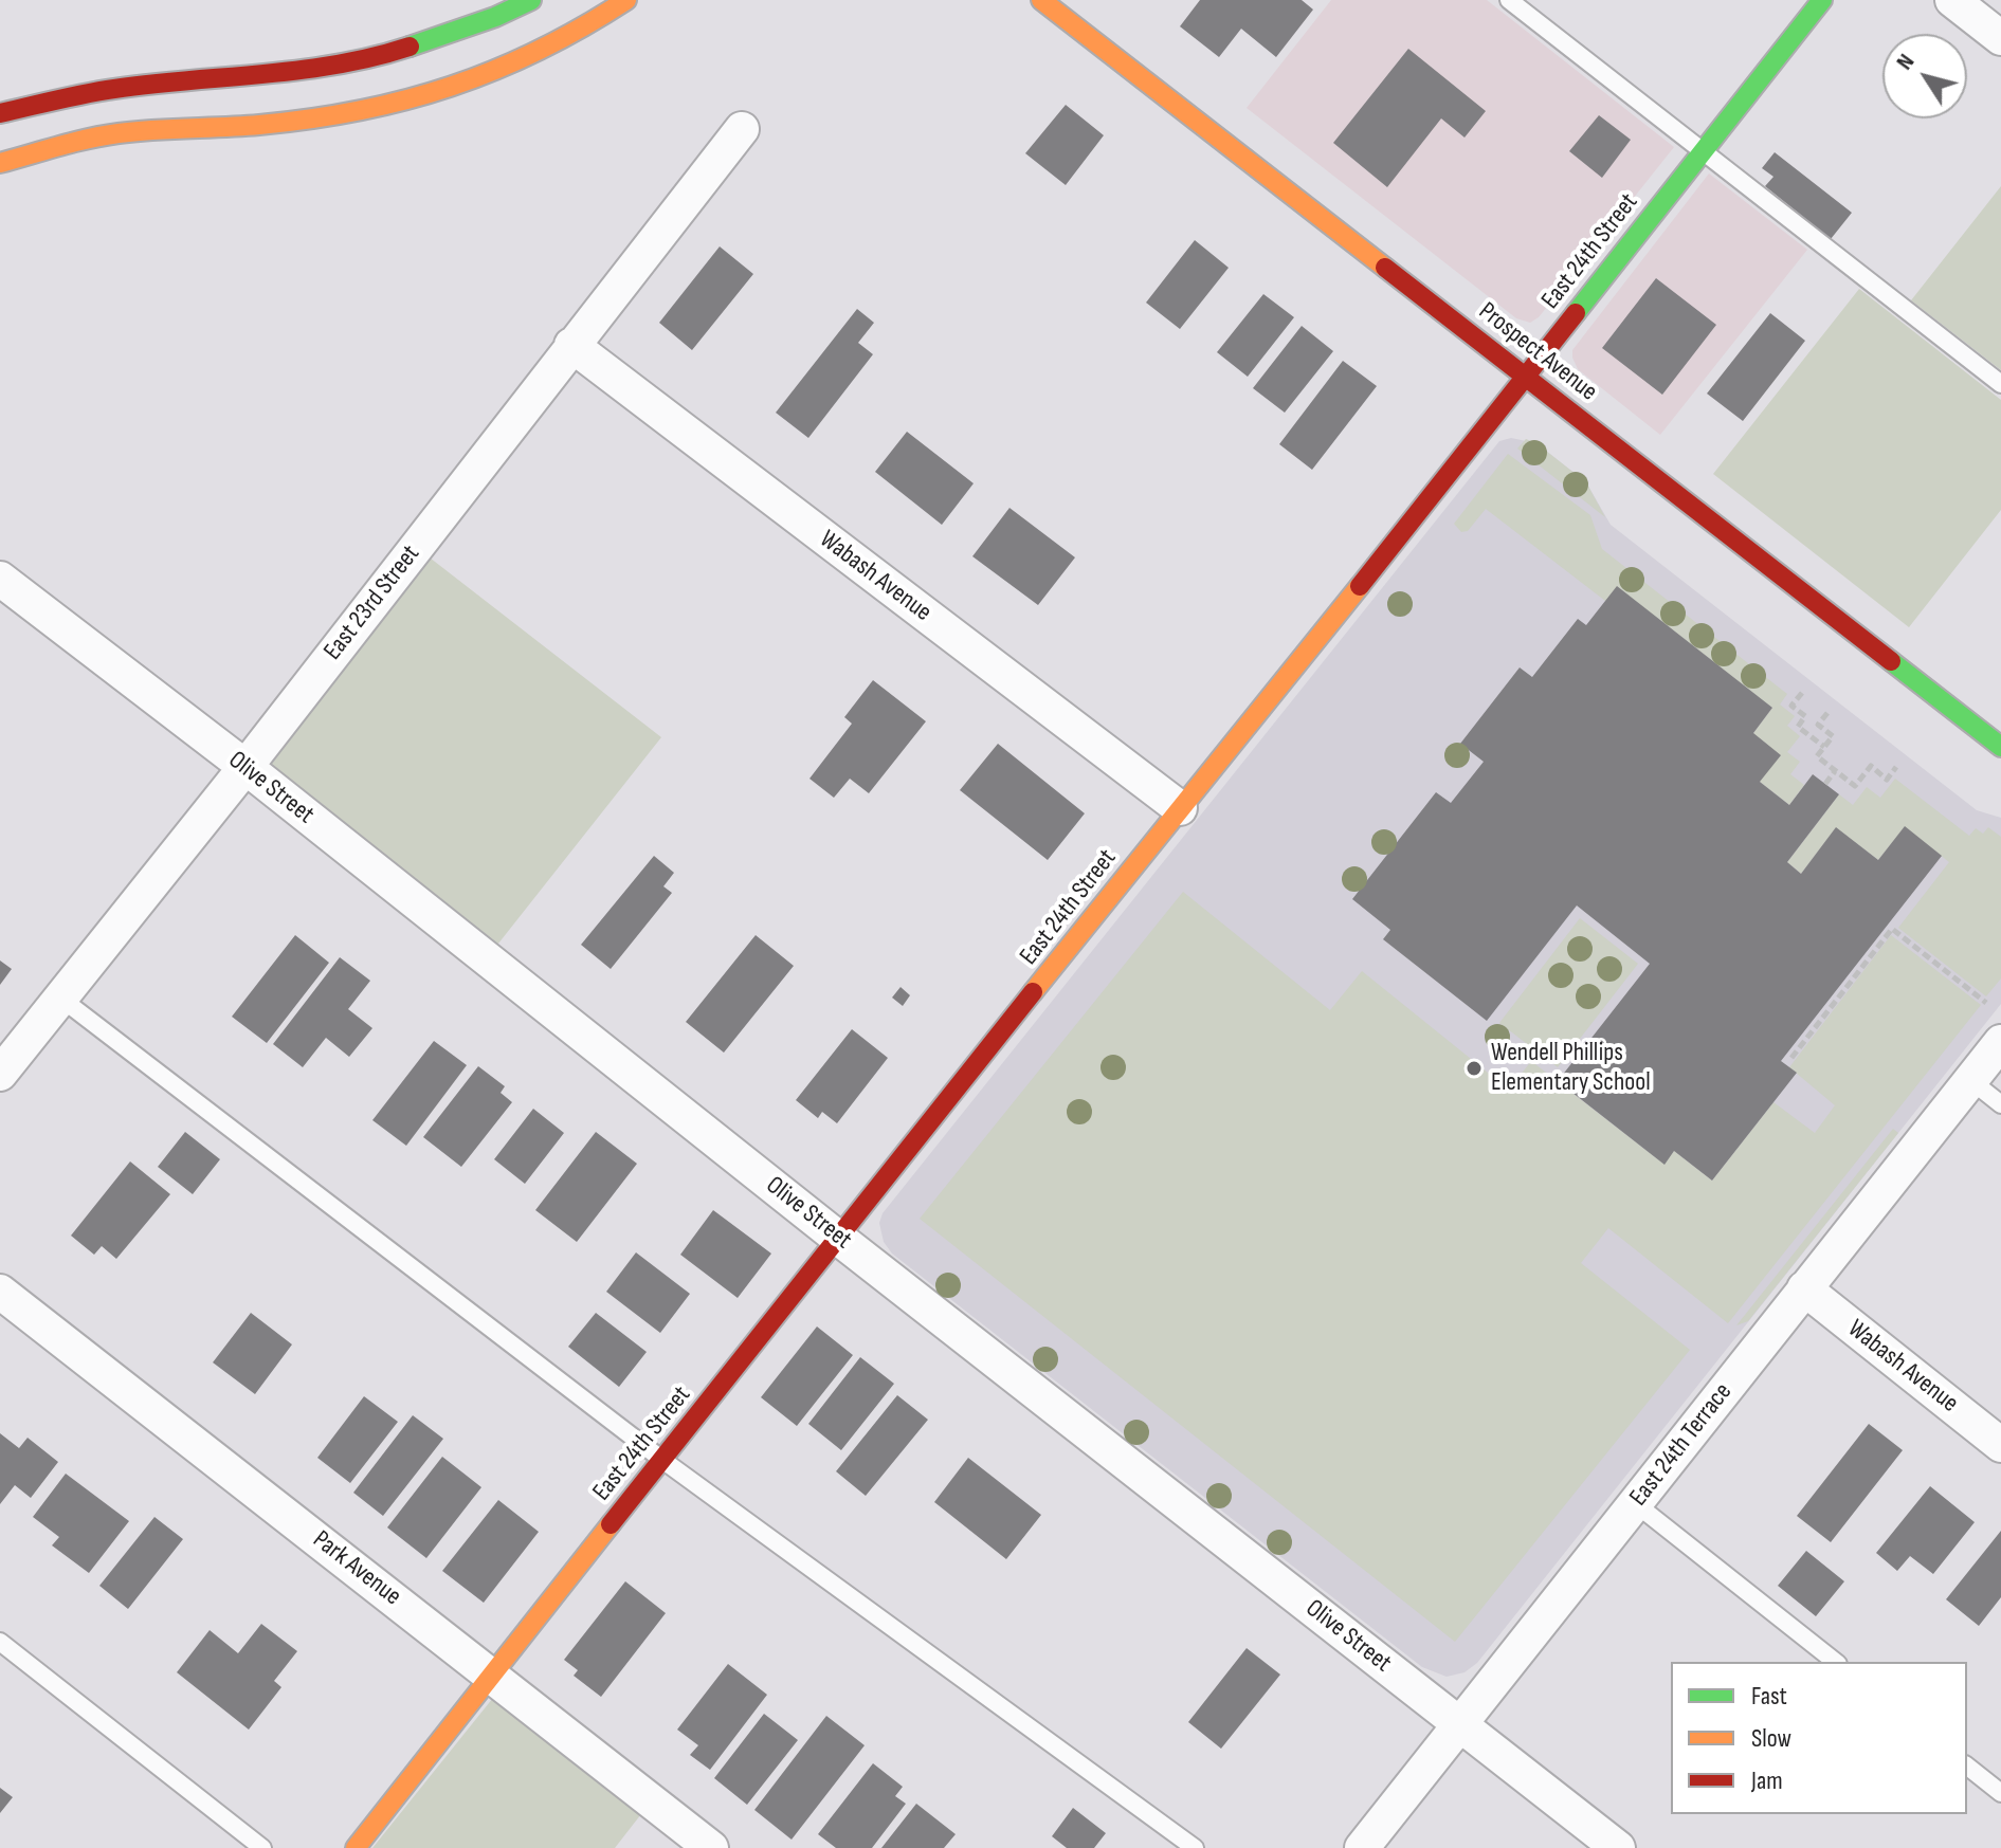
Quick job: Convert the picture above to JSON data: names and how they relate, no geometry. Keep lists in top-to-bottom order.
{
  "streets": {
    "main road": ["East 24th Street", "Prospect Avenue"],
    "street": [
      "Wabash Avenue",
      "East 23rd Street",
      "Olive Street",
      "East 24th Terrace",
      "Park Avenue"
    ]
  },
  "crossings": [
    ["East 24th Street", "Prospect Avenue"],
    ["East 24th Street", "Wabash Avenue"],
    ["East 24th Street", "Olive Street"],
    ["East 24th Street", "Park Avenue"],
    ["Wabash Avenue", "East 23rd Street"],
    ["Wabash Avenue", "East 24th Terrace"],
    ["East 23rd Street", "Olive Street"],
    ["Olive Street", "East 24th Terrace"]
  ],
  "places": ["Wendell Phillips Elementary School"],
  "legend": ["Fast", "Slow", "Jam"],
  "north": "top left"
}
